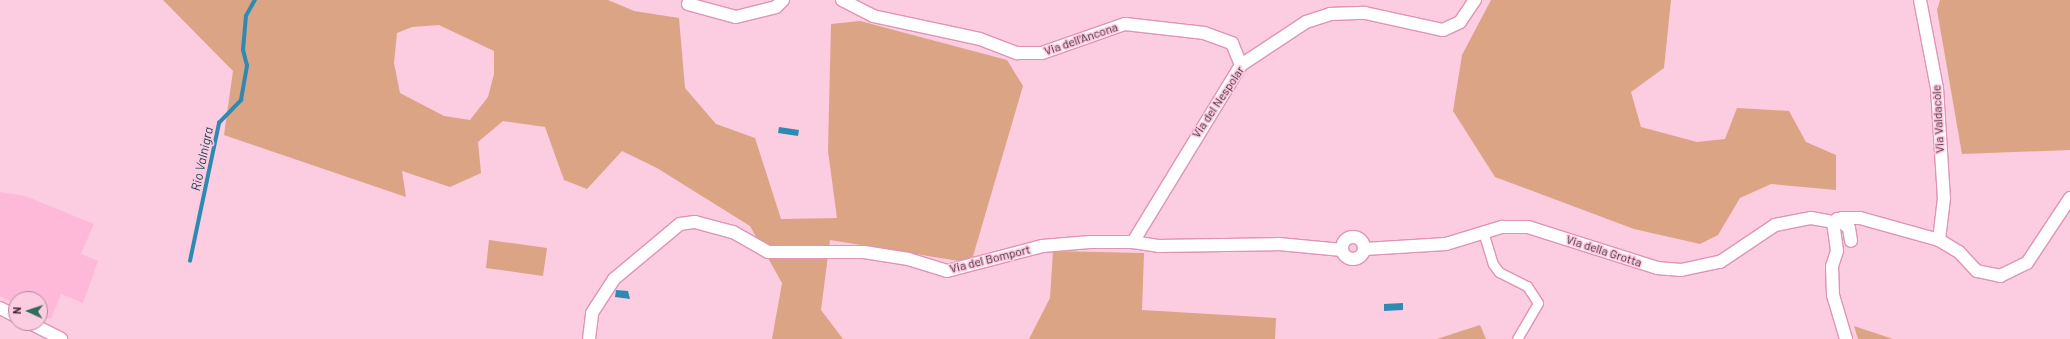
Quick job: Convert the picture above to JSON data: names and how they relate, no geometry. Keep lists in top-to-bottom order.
{
  "streets": {
    "street": [
      "Via dell'Ancona",
      "Via del Nespolar",
      "Via Valdacòle",
      "Via della Grotta",
      "Via del Bomport"
    ]
  },
  "crossings": [
    ["Via dell'Ancona", "Via del Nespolar"],
    ["Via del Nespolar", "Via del Bomport"],
    ["Via Valdacòle", "Via della Grotta"],
    ["Via della Grotta", "Via del Bomport"]
  ],
  "water": ["Rio Valnigra"],
  "north": "left"
}
